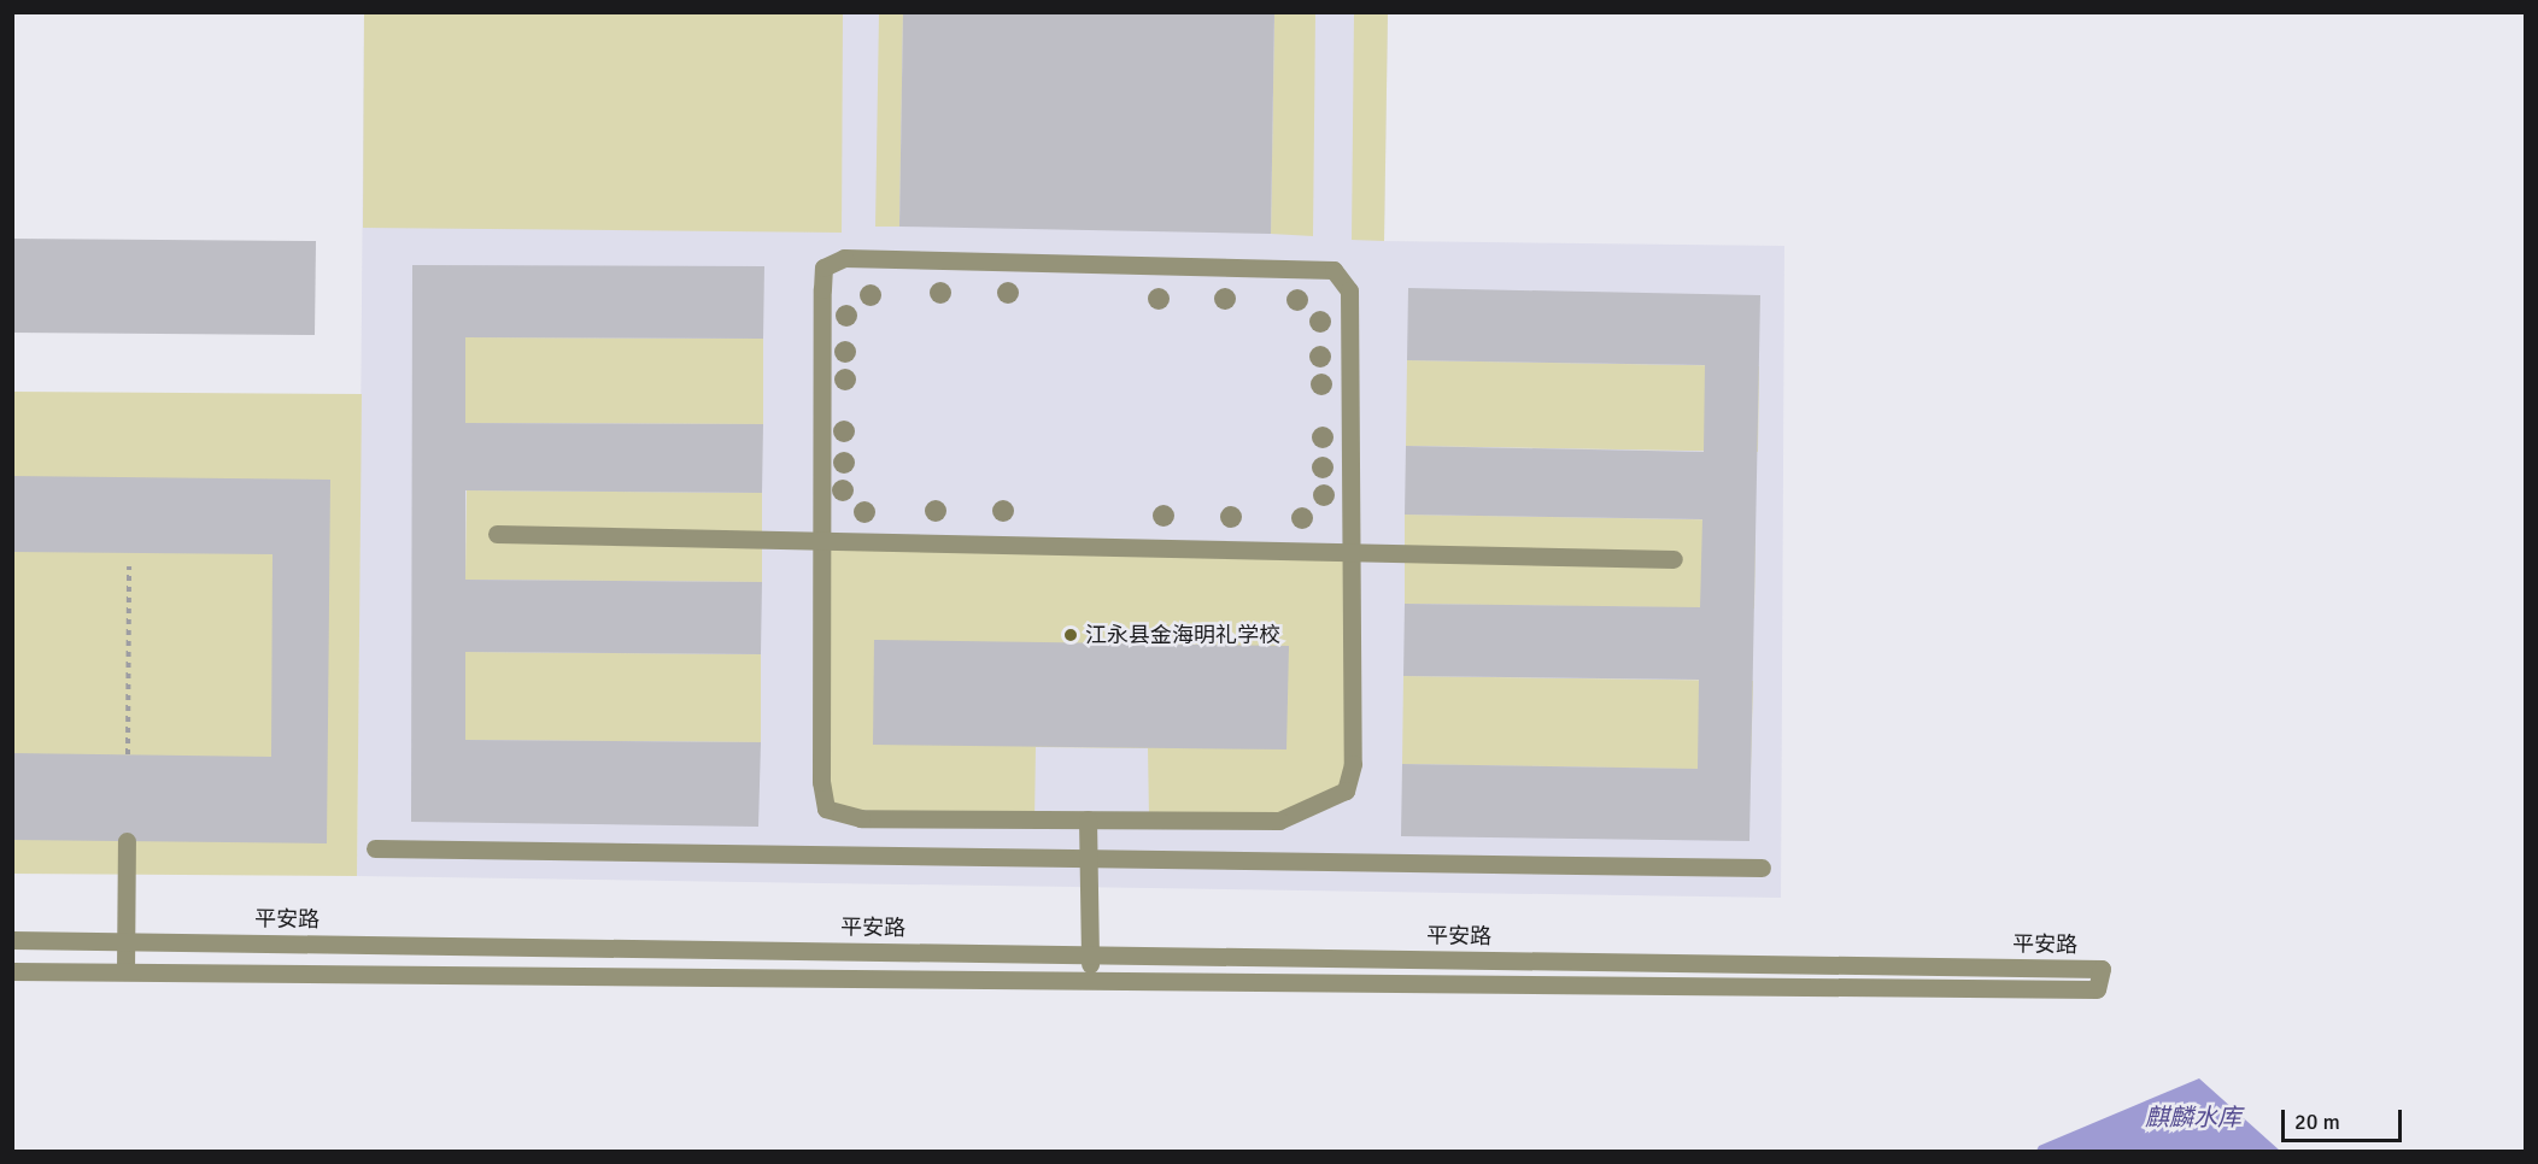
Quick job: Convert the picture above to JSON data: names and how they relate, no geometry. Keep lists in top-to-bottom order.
{
  "streets": {
    "street": ["平安路"]
  },
  "water": ["麒麟水库"],
  "places": ["江永县金海明礼学校"],
  "scale_bar": "20 m"
}
